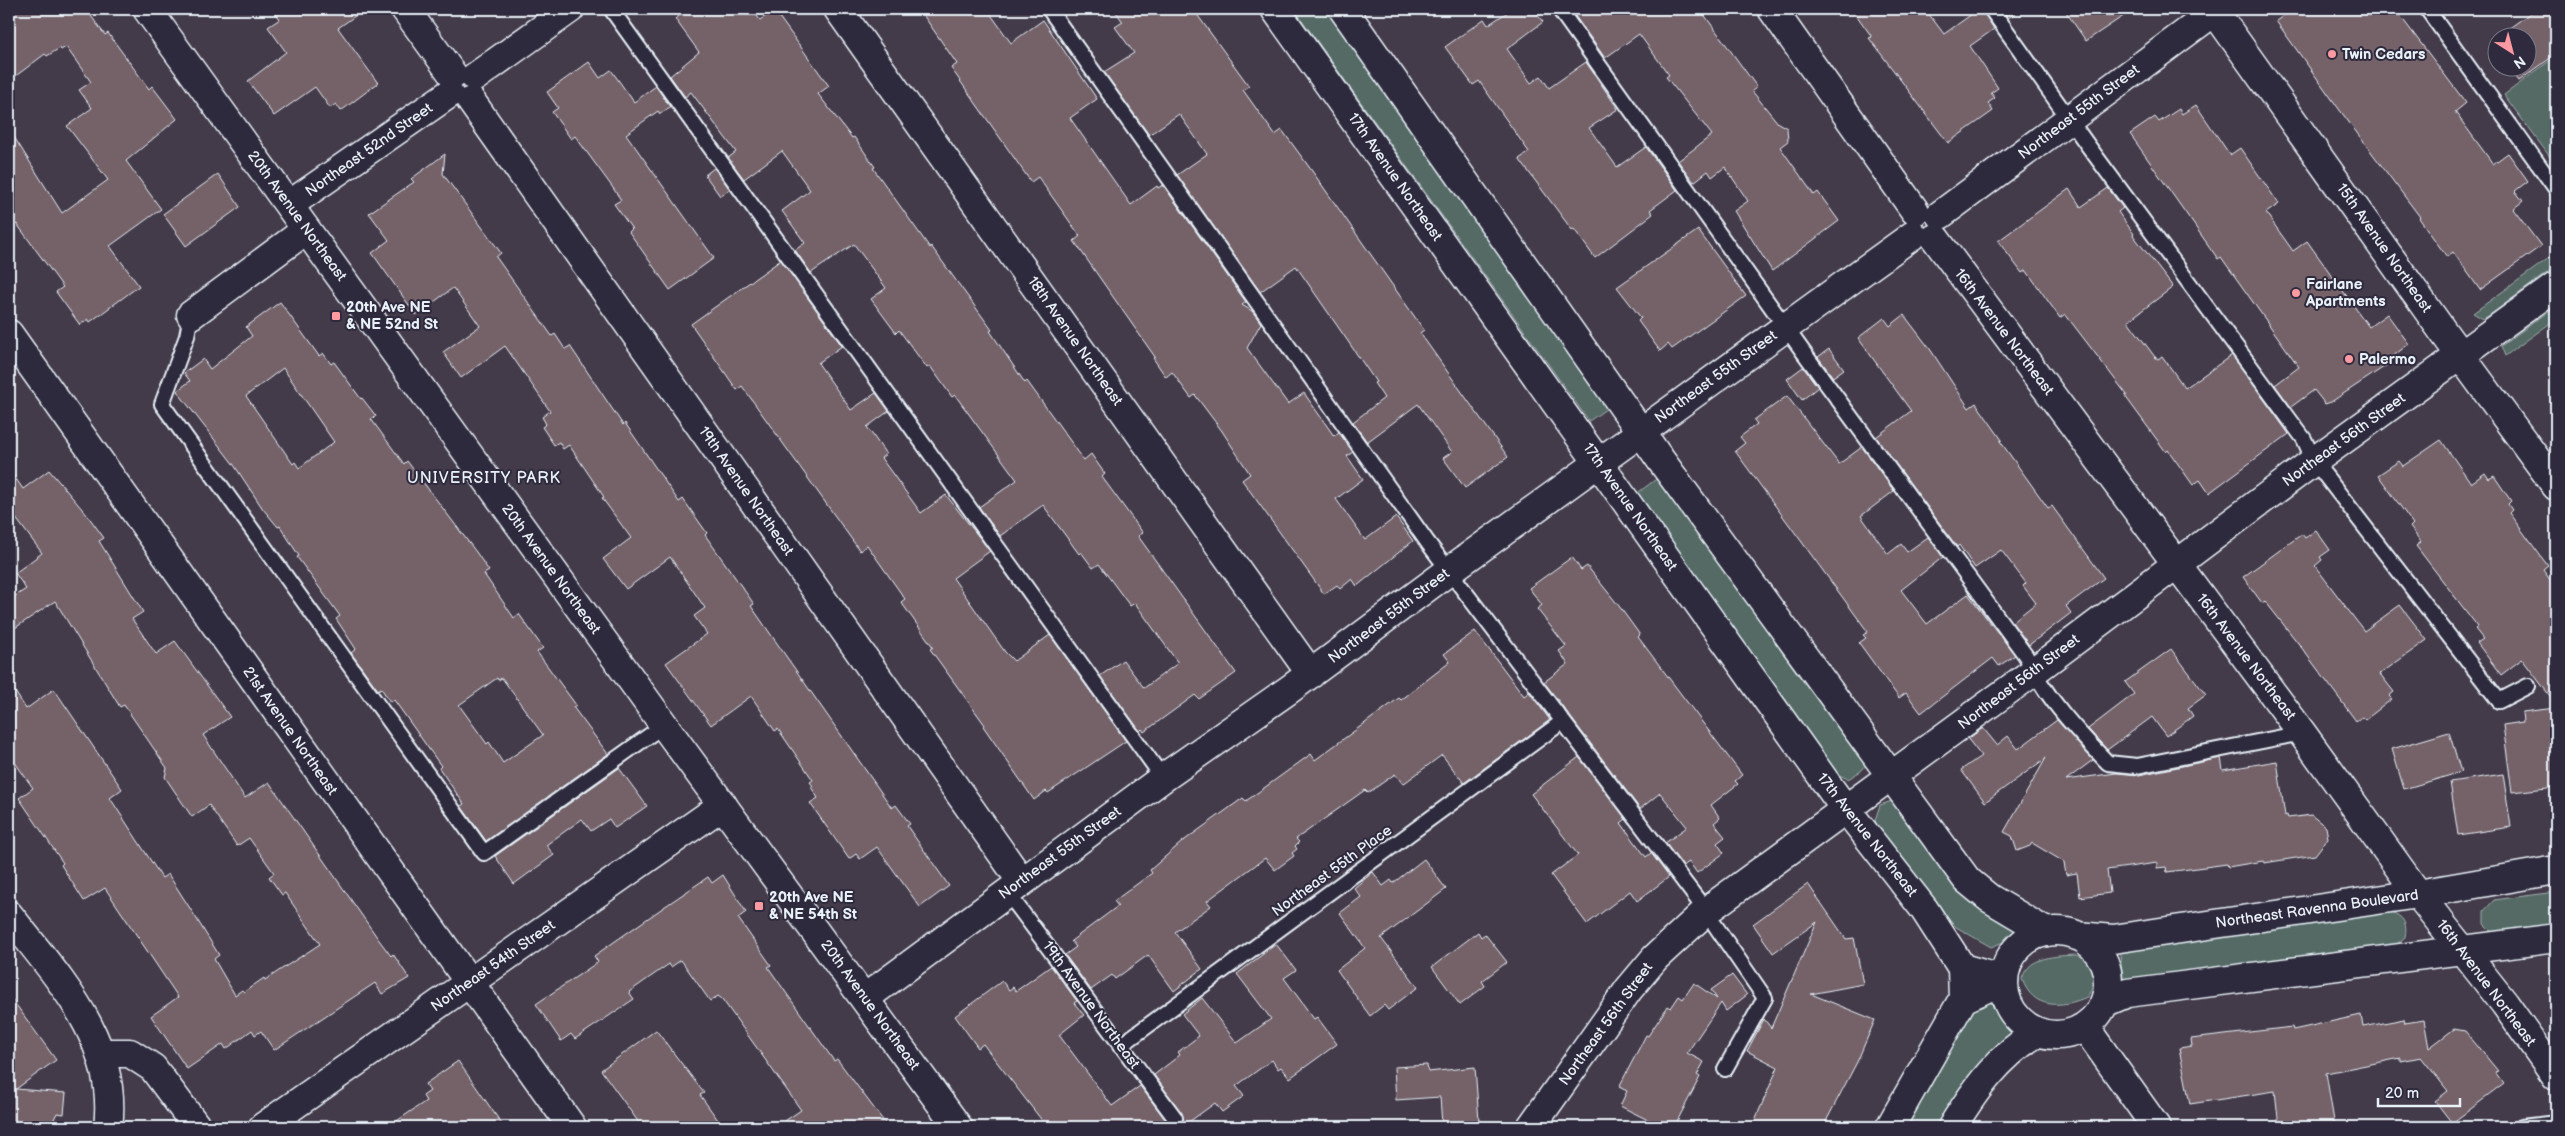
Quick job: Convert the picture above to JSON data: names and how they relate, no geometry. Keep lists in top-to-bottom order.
{
  "streets": {
    "street": [
      "Northeast 55th Street",
      "Northeast 52nd Street",
      "17th Avenue Northeast",
      "20th Avenue Northeast",
      "15th Avenue Northeast",
      "16th Avenue Northeast",
      "18th Avenue Northeast",
      "Northeast 56th Street",
      "19th Avenue Northeast",
      "21st Avenue Northeast",
      "Northeast Ravenna Boulevard",
      "Northeast 54th Street"
    ],
    "lane": ["Northeast 55th Place"]
  },
  "crossings": [
    ["Northeast 55th Street", "17th Avenue Northeast"],
    ["Northeast 55th Street", "20th Avenue Northeast"],
    ["Northeast 55th Street", "15th Avenue Northeast"],
    ["Northeast 55th Street", "16th Avenue Northeast"],
    ["Northeast 55th Street", "18th Avenue Northeast"],
    ["Northeast 55th Street", "19th Avenue Northeast"],
    ["Northeast 52nd Street", "20th Avenue Northeast"],
    ["Northeast 52nd Street", "19th Avenue Northeast"],
    ["17th Avenue Northeast", "Northeast 56th Street"],
    ["20th Avenue Northeast", "Northeast 54th Street"],
    ["15th Avenue Northeast", "Northeast 56th Street"],
    ["16th Avenue Northeast", "Northeast 56th Street"],
    ["16th Avenue Northeast", "Northeast Ravenna Boulevard"],
    ["19th Avenue Northeast", "Northeast 55th Place"],
    ["21st Avenue Northeast", "Northeast 54th Street"]
  ],
  "districts": ["UNIVERSITY PARK"],
  "places": {
    "other": ["Twin Cedars", "Fairlane Apartments", "Palermo"],
    "transit": ["20th Ave NE & NE 52nd St", "20th Ave NE & NE 54th St"]
  },
  "scale_bar": "20 m",
  "north": "bottom right"
}
